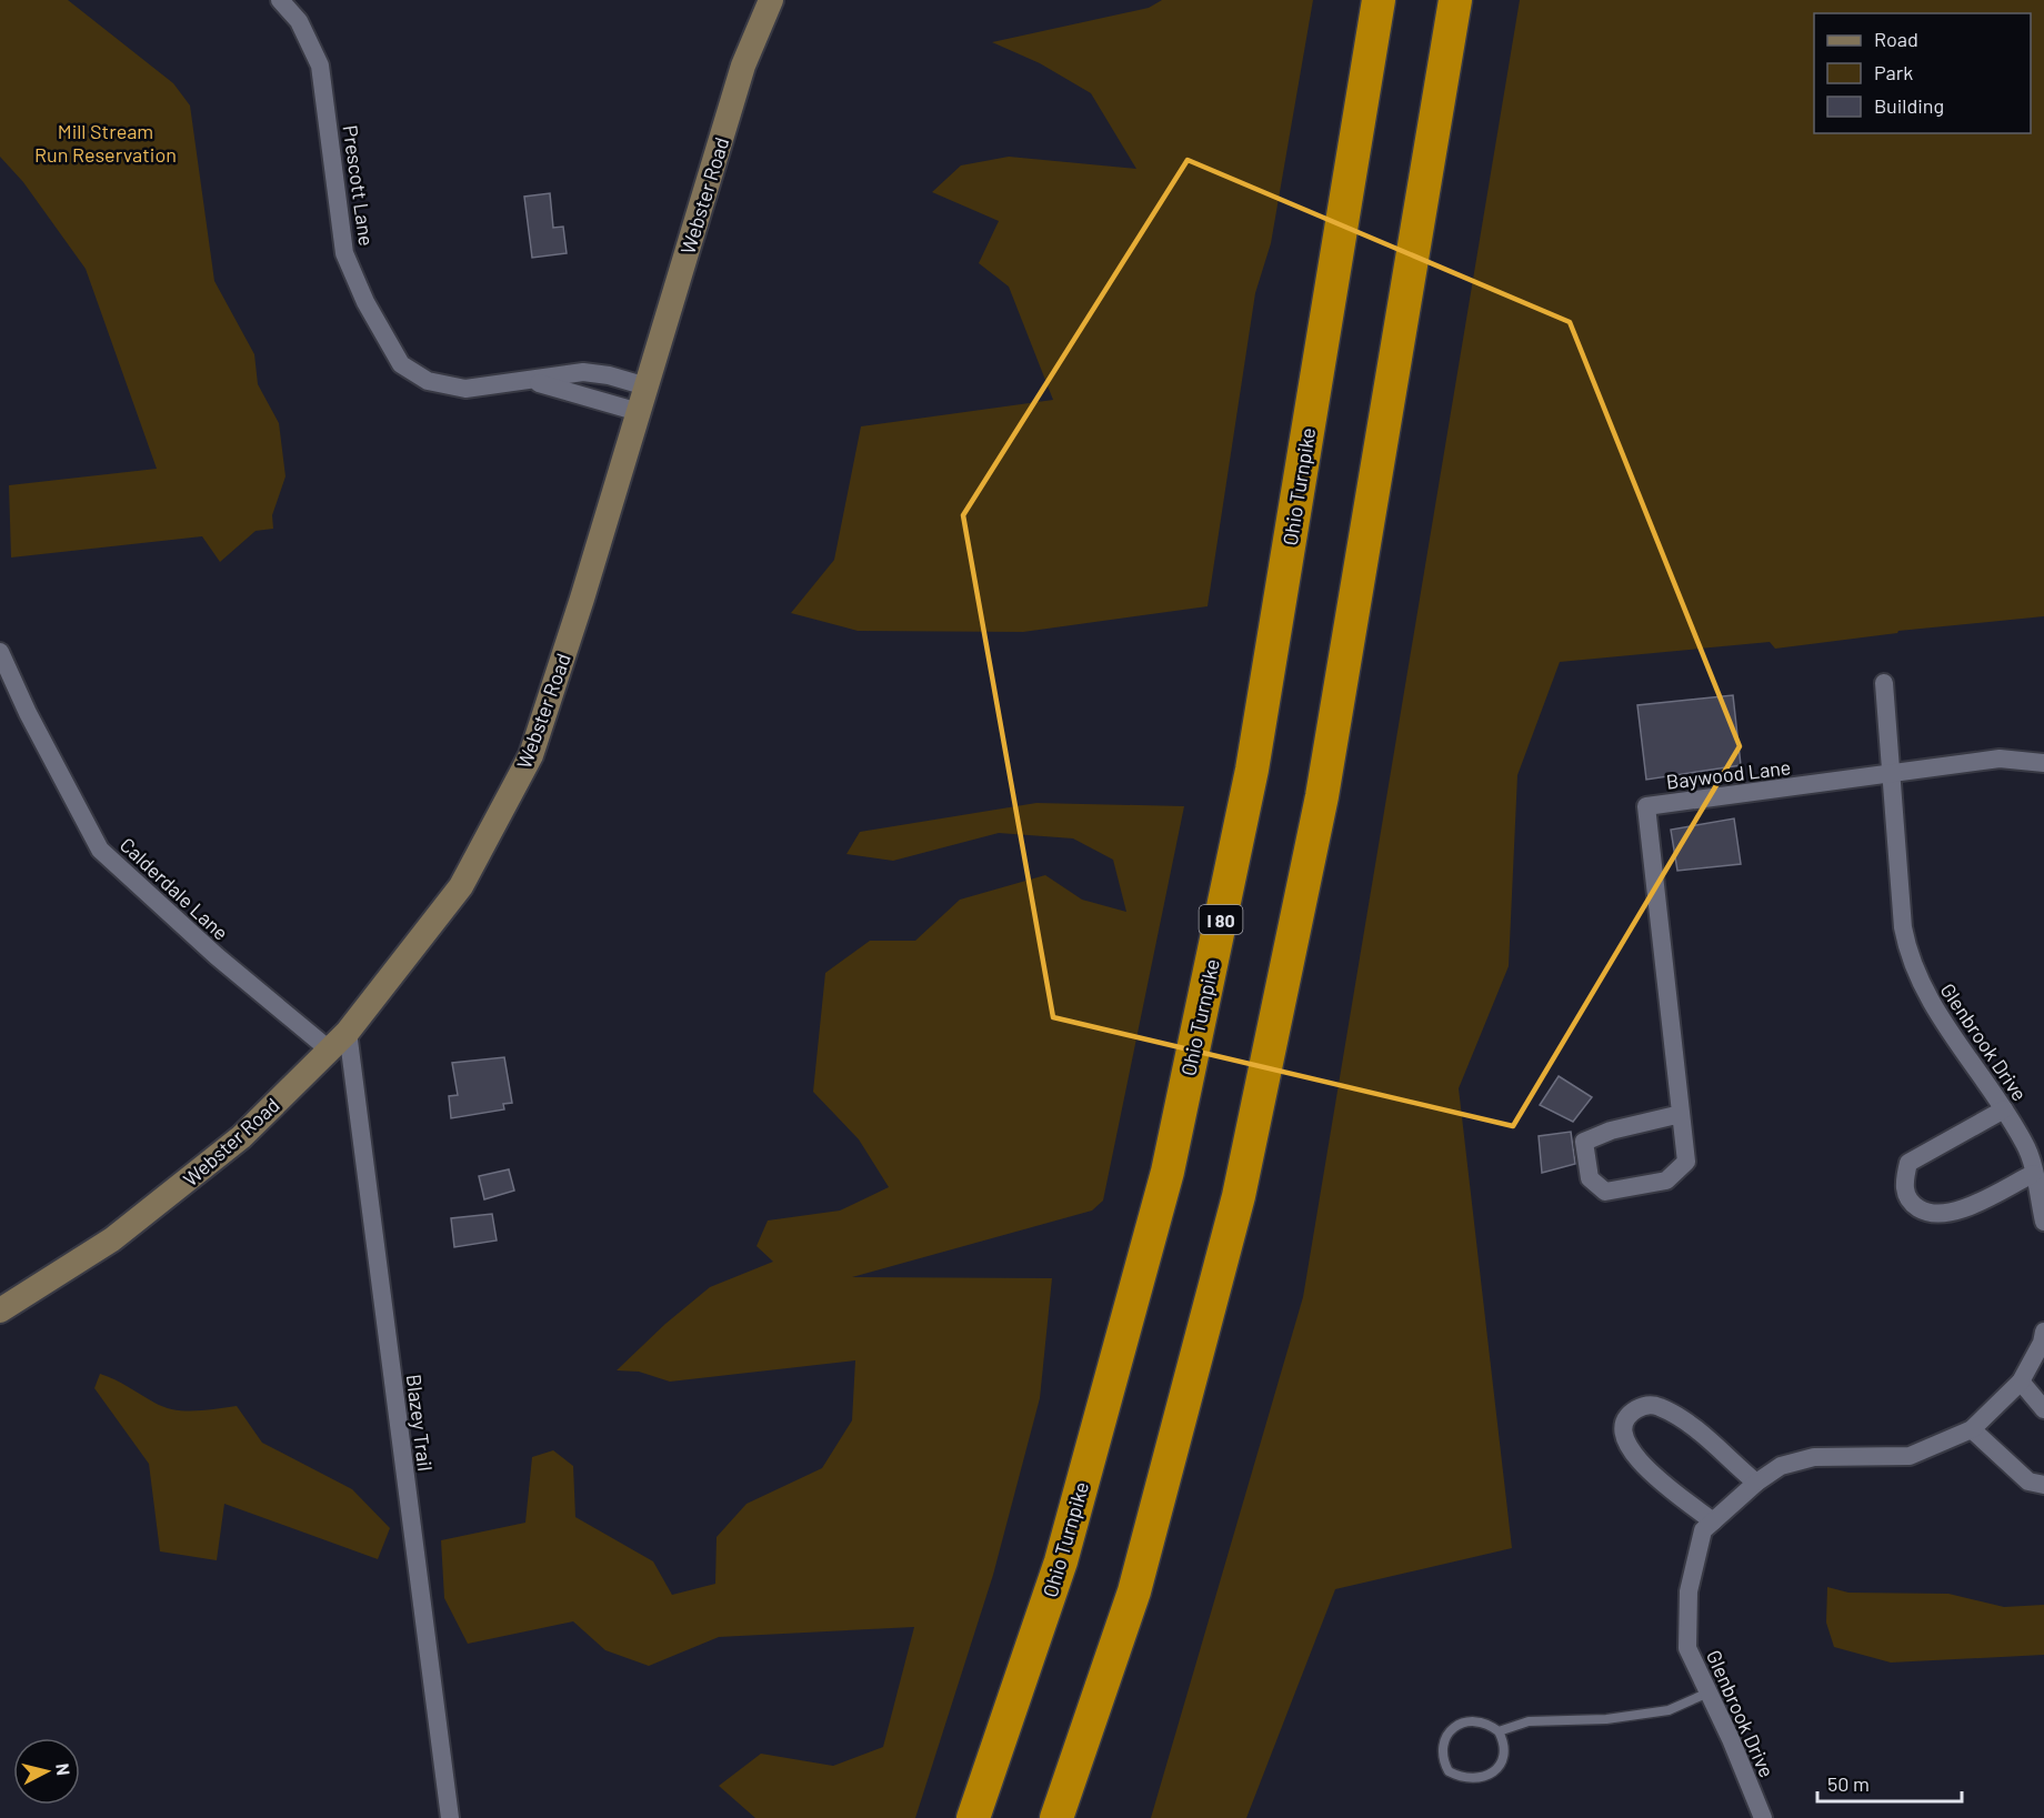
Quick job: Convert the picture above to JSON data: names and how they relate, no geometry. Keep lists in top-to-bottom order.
{
  "streets": {
    "highway": ["Ohio Turnpike", "I 80"],
    "street": [
      "Prescott Lane",
      "Webster Road",
      "Baywood Lane",
      "Calderdale Lane",
      "Glenbrook Drive",
      "Blazey Trail"
    ]
  },
  "crossings": [
    ["Prescott Lane", "Webster Road"],
    ["Webster Road", "Calderdale Lane"],
    ["Webster Road", "Blazey Trail"],
    ["Baywood Lane", "Glenbrook Drive"]
  ],
  "parks": ["Mill Stream Run Reservation"],
  "legend": ["Road", "Park", "Building"],
  "scale_bar": "50 m",
  "north": "right"
}
